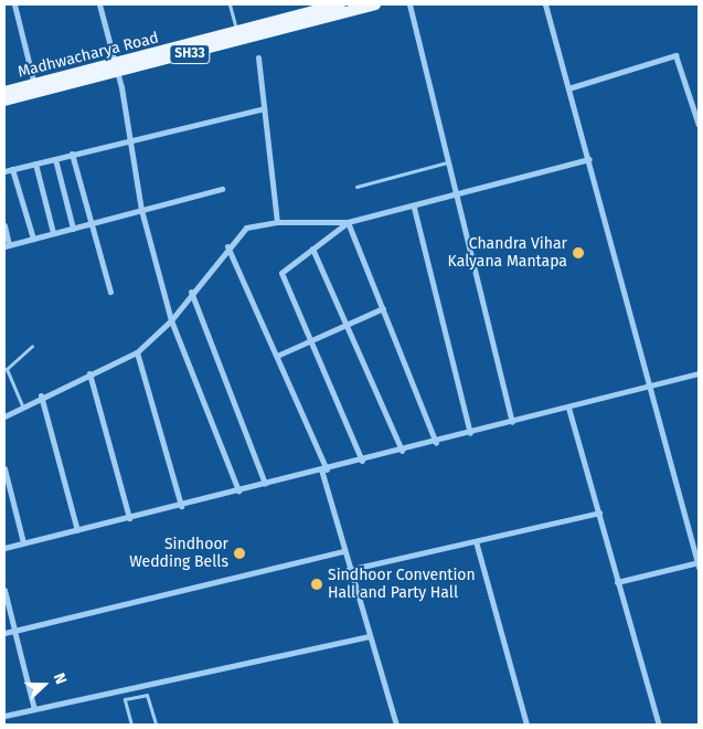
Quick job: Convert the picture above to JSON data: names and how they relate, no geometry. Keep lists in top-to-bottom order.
{
  "streets": {
    "main road": ["SH33", "Madhwacharya Road"]
  },
  "places": ["Chandra Vihar Kalyana Mantapa", "Sindhoor Wedding Bells", "Sindhoor Convention Hall and Party Hall"],
  "north": "right"
}
